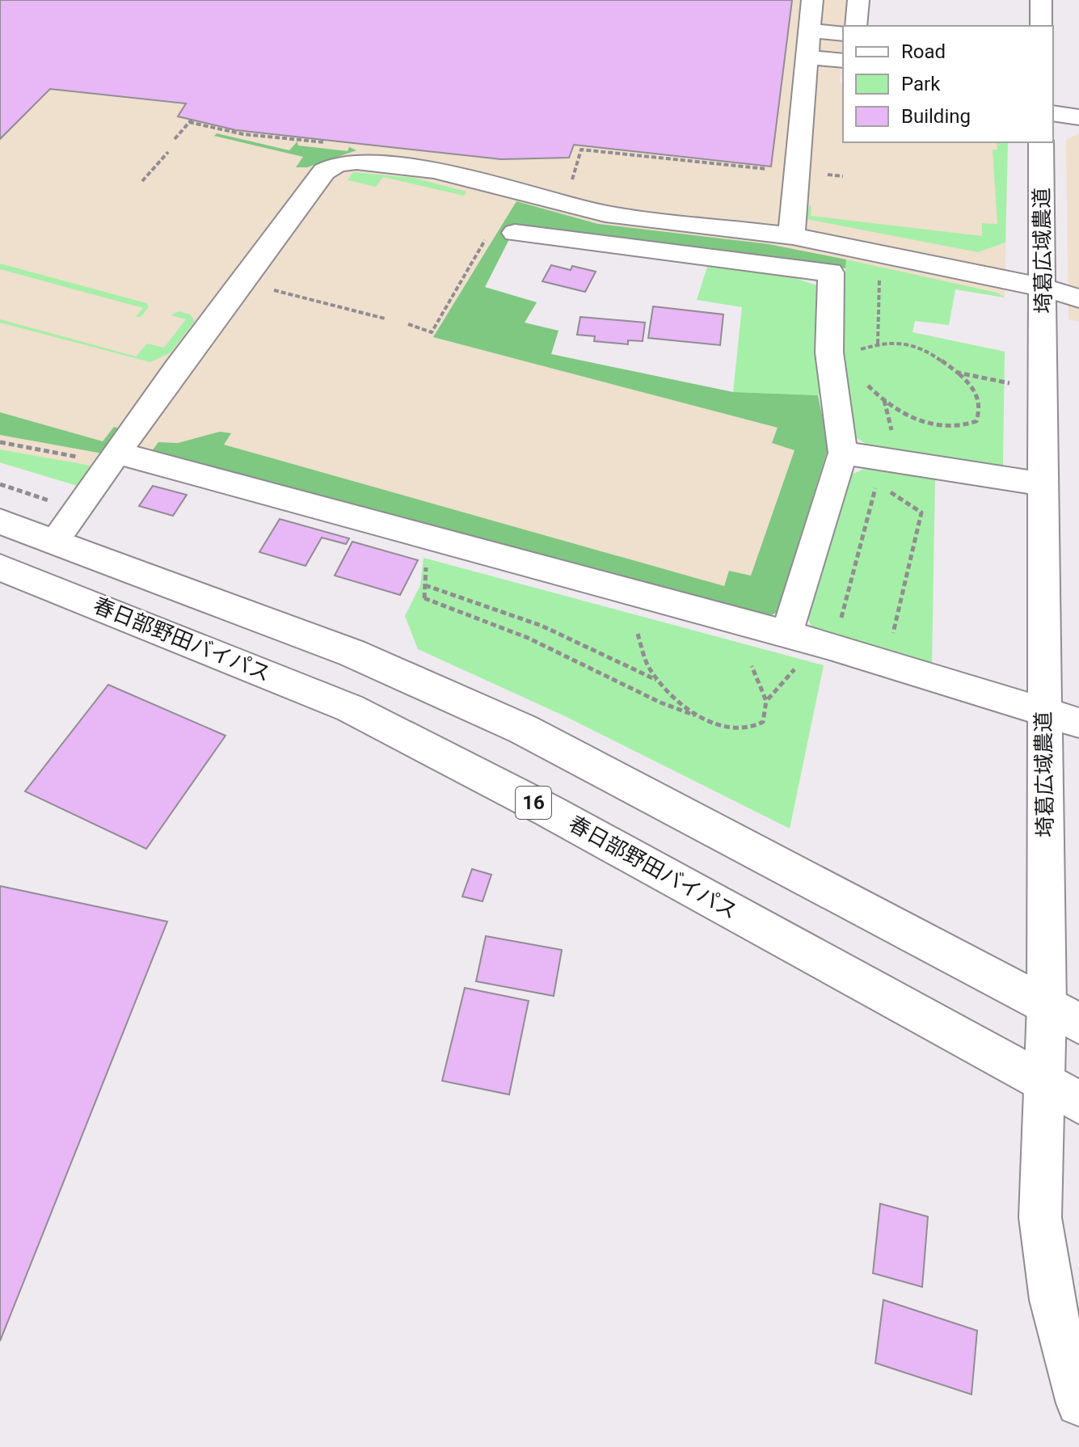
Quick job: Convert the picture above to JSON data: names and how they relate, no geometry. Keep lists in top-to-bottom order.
{
  "streets": {
    "highway": ["春日部野田バイパス", "16"],
    "street": ["埼葛広域農道"]
  },
  "crossings": [
    ["埼葛広域農道", "春日部野田バイパス"]
  ],
  "legend": ["Road", "Park", "Building"]
}
